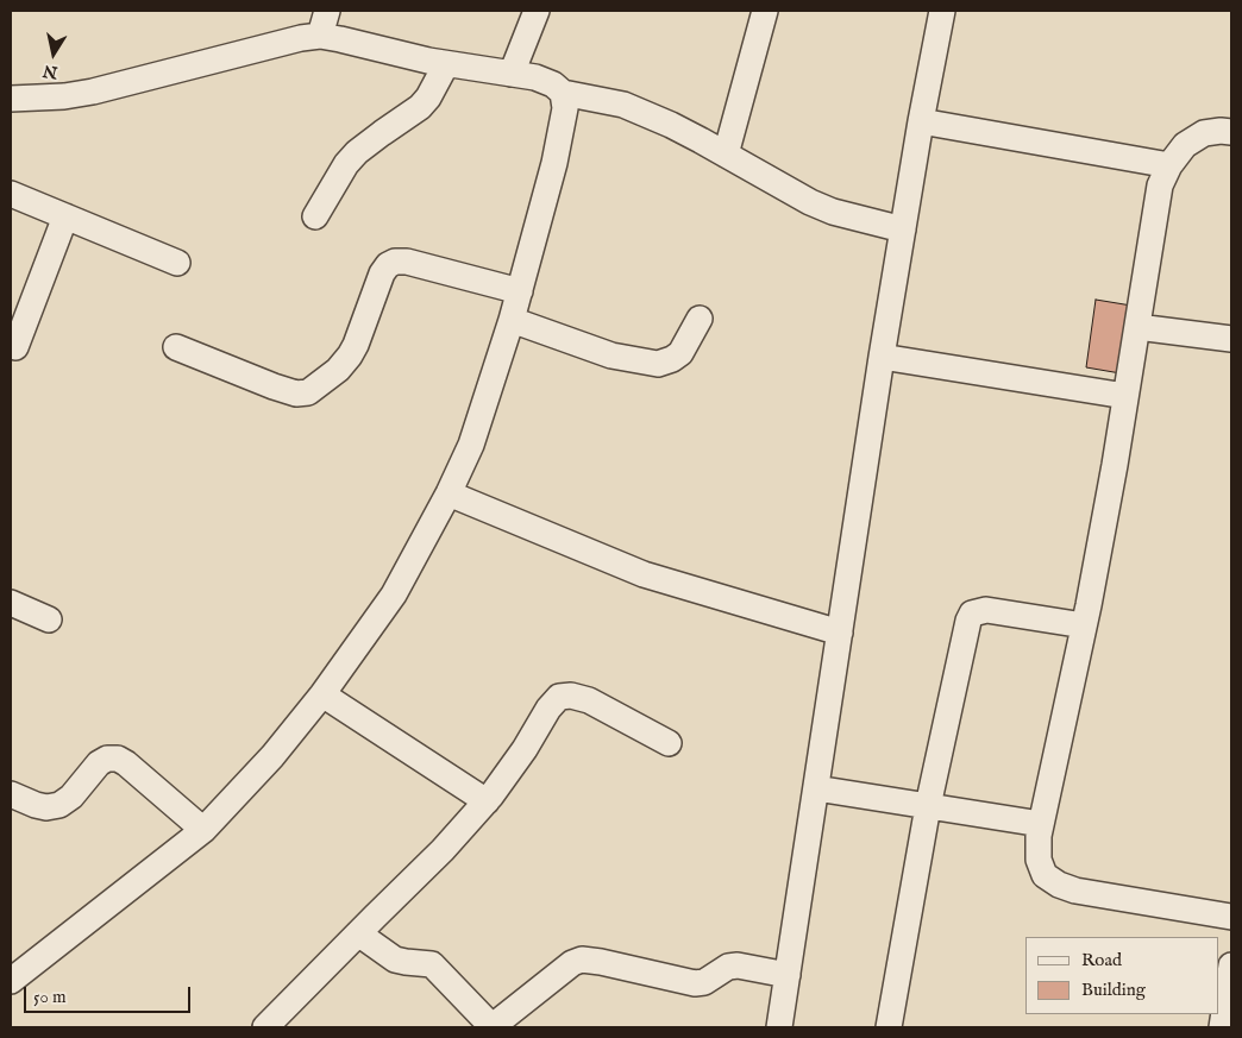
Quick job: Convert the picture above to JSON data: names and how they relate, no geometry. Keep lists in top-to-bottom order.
{
  "legend": ["Road", "Building"],
  "scale_bar": "50 m",
  "north": "bottom"
}
